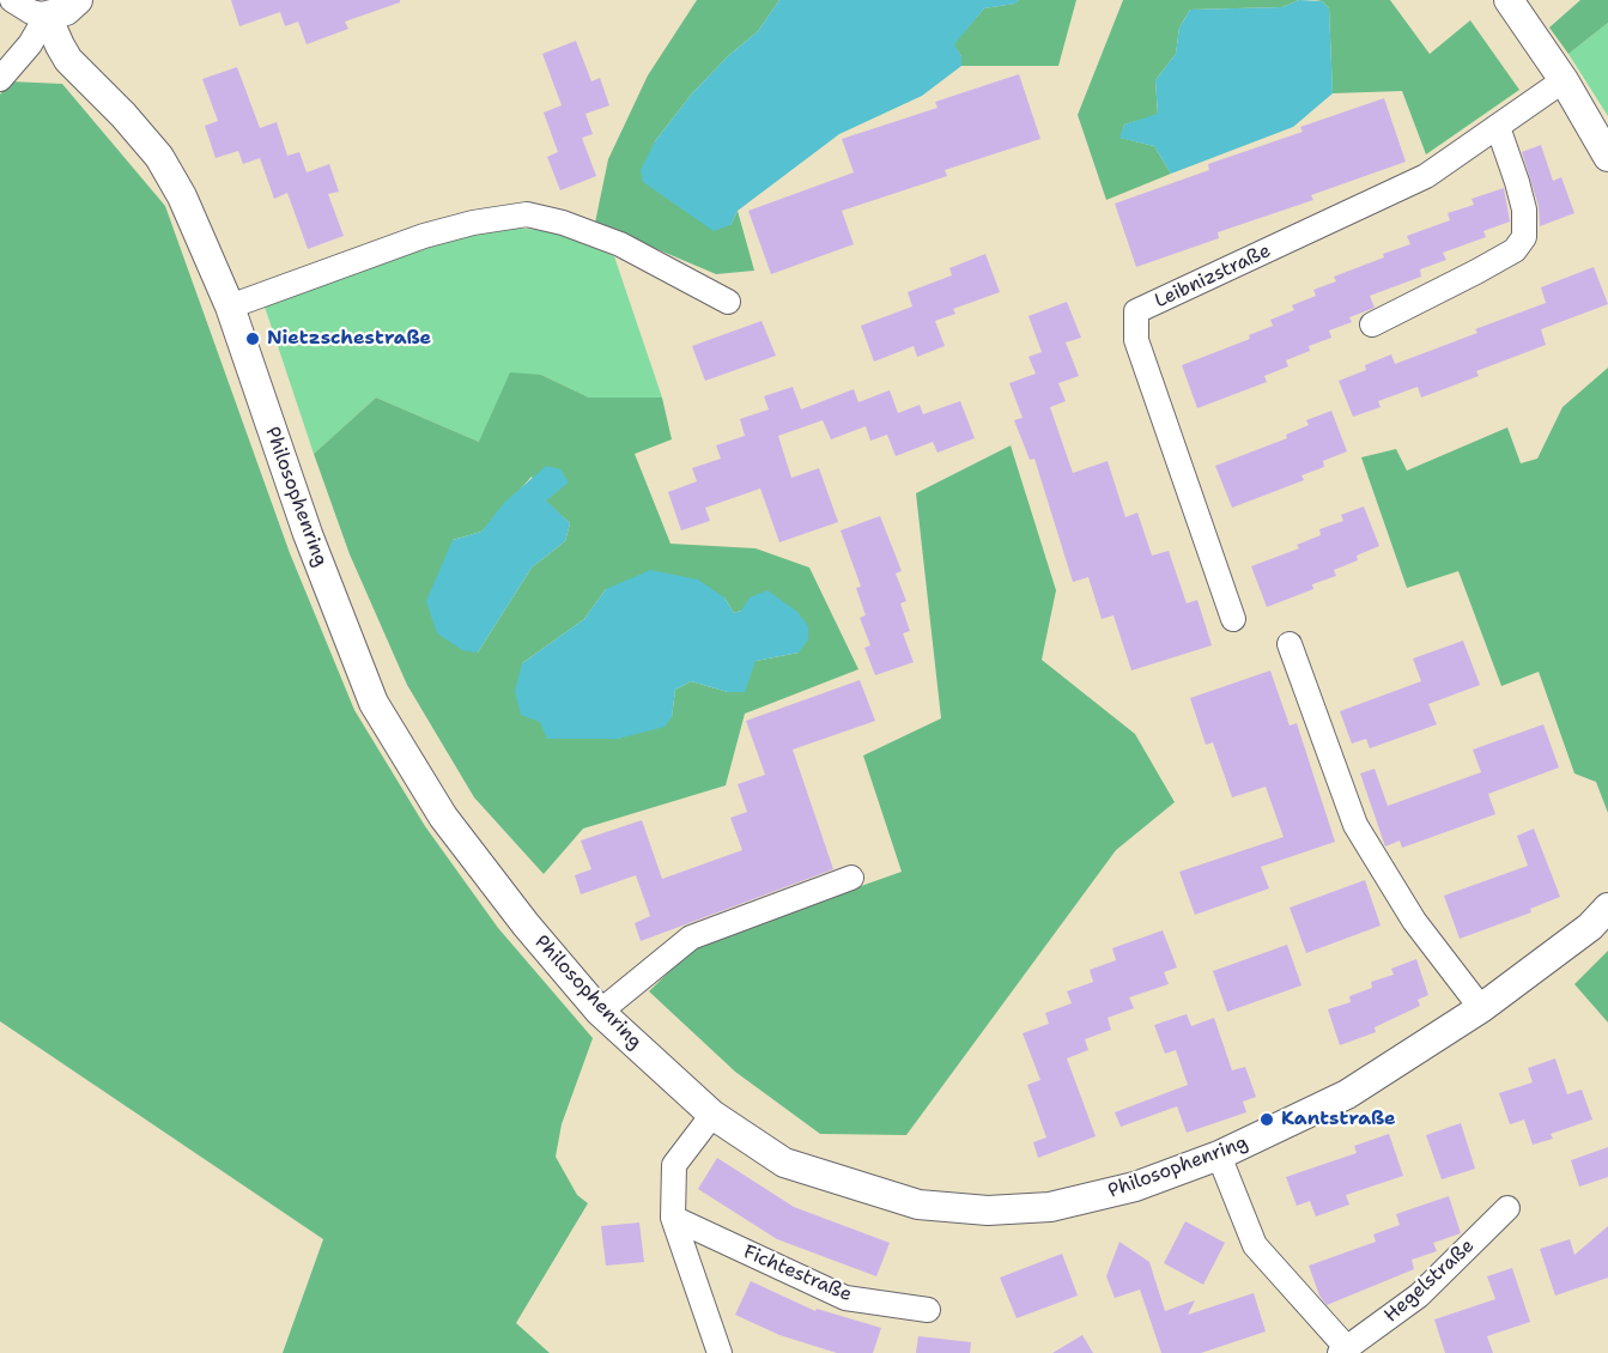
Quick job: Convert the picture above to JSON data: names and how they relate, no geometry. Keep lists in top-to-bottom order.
{
  "streets": {
    "street": [
      "Leibnizstraße",
      "Philosophenring",
      "Fichtestraße",
      "Hegelstraße"
    ]
  },
  "crossings": [
    ["Philosophenring", "Hegelstraße"]
  ],
  "places": ["Nietzschestraße", "Kantstraße"]
}
